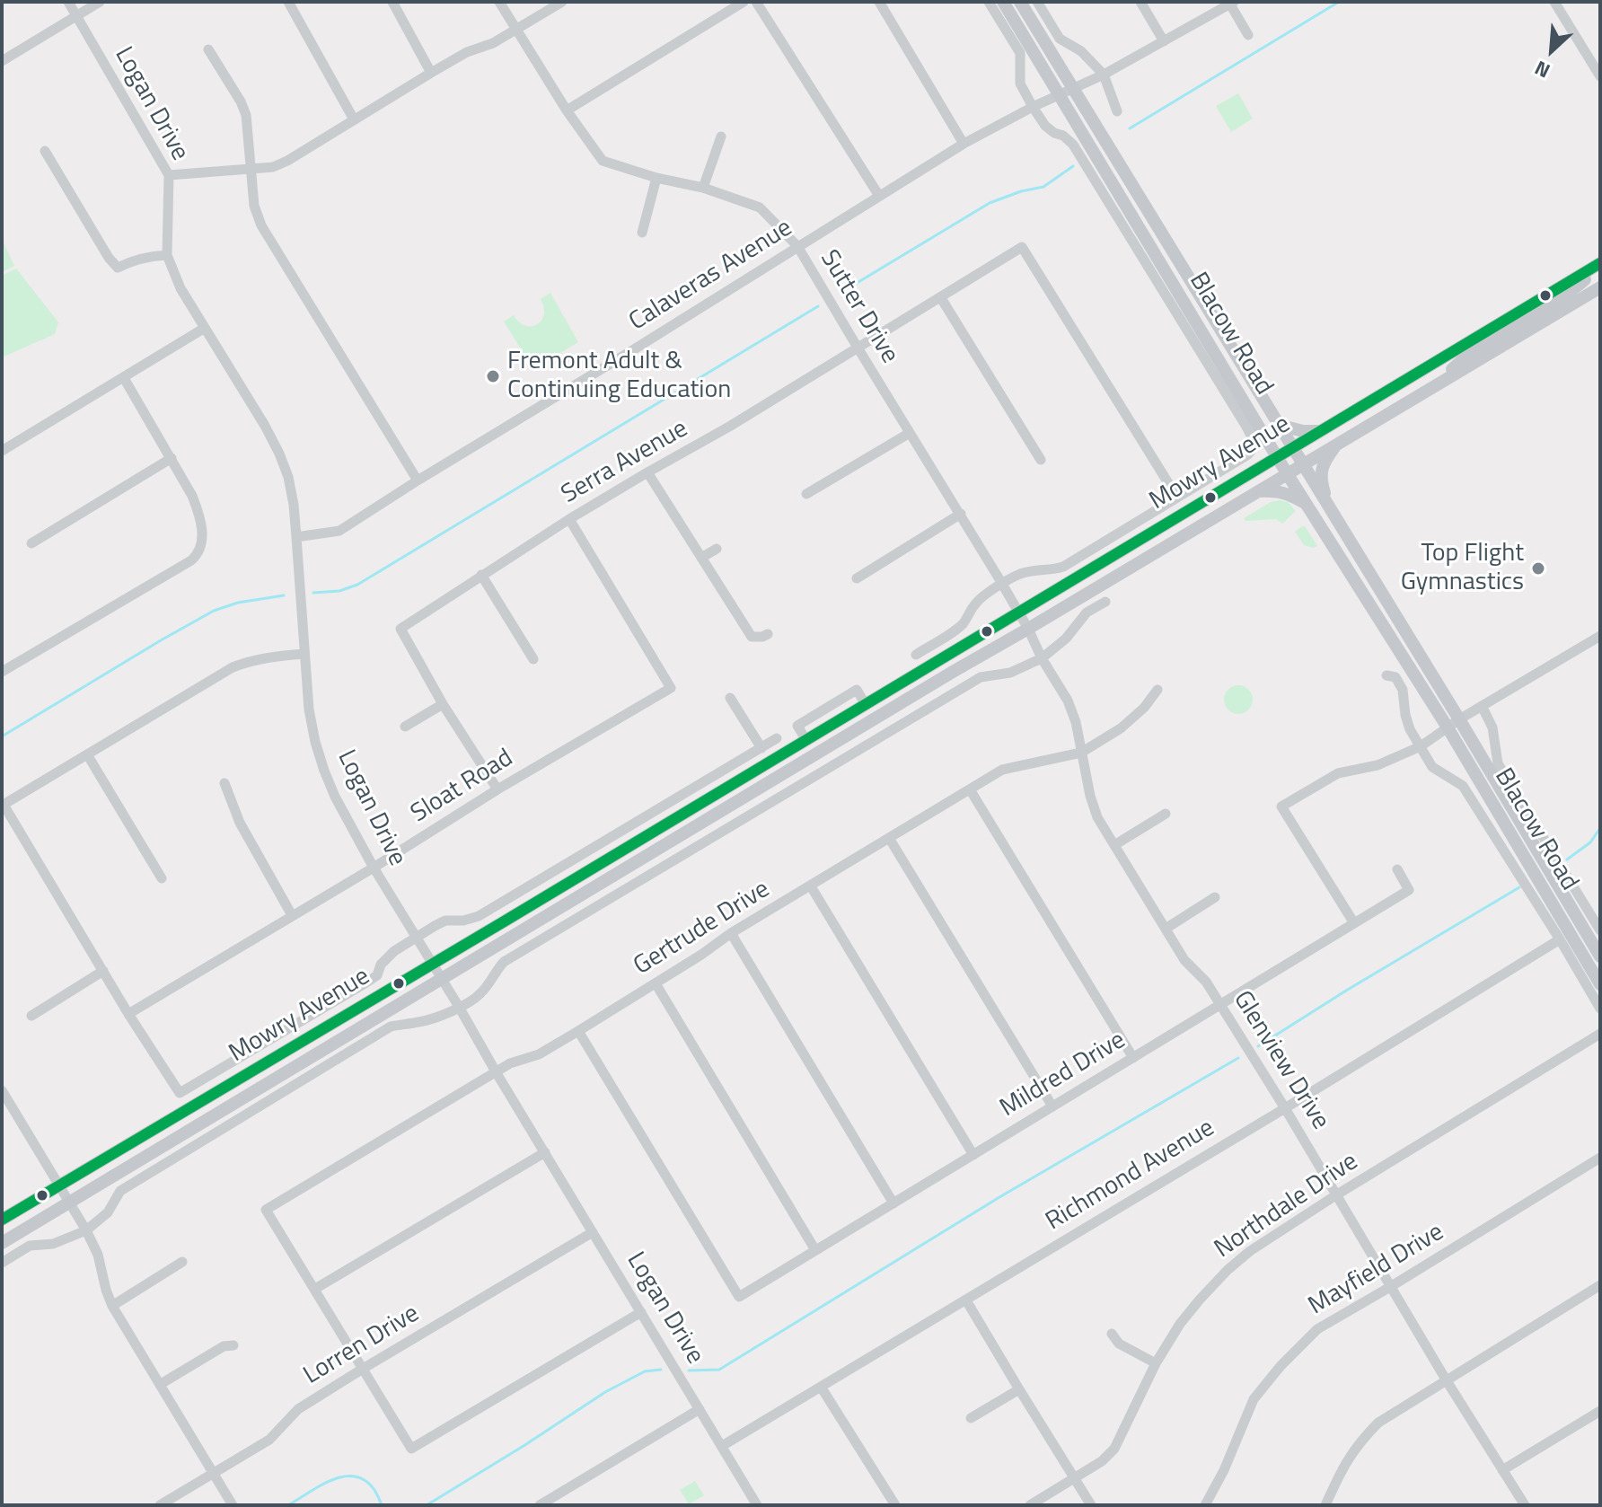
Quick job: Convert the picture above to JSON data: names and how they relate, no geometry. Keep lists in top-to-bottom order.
{
  "streets": {
    "main road": ["Blacow Road", "Mowry Avenue"],
    "street": [
      "Logan Drive",
      "Calaveras Avenue",
      "Sutter Drive",
      "Serra Avenue",
      "Sloat Road",
      "Gertrude Drive",
      "Glenview Drive",
      "Mildred Drive",
      "Richmond Avenue",
      "Northdale Drive",
      "Mayfield Drive",
      "Lorren Drive"
    ]
  },
  "crossings": [
    ["Logan Drive", "Calaveras Avenue"],
    ["Logan Drive", "Mowry Avenue"],
    ["Logan Drive", "Sloat Road"],
    ["Logan Drive", "Gertrude Drive"],
    ["Logan Drive", "Richmond Avenue"],
    ["Logan Drive", "Lorren Drive"],
    ["Calaveras Avenue", "Sutter Drive"],
    ["Calaveras Avenue", "Blacow Road"],
    ["Sutter Drive", "Serra Avenue"],
    ["Sutter Drive", "Mowry Avenue"],
    ["Sutter Drive", "Glenview Drive"],
    ["Blacow Road", "Mowry Avenue"],
    ["Blacow Road", "Richmond Avenue"],
    ["Serra Avenue", "Mowry Avenue"],
    ["Serra Avenue", "Sloat Road"],
    ["Mowry Avenue", "Sloat Road"],
    ["Mowry Avenue", "Glenview Drive"],
    ["Gertrude Drive", "Glenview Drive"],
    ["Gertrude Drive", "Mildred Drive"],
    ["Glenview Drive", "Mildred Drive"],
    ["Glenview Drive", "Richmond Avenue"],
    ["Glenview Drive", "Northdale Drive"],
    ["Glenview Drive", "Mayfield Drive"]
  ],
  "places": ["Fremont Adult & Continuing Education", "Top Flight Gymnastics"],
  "north": "bottom left"
}
